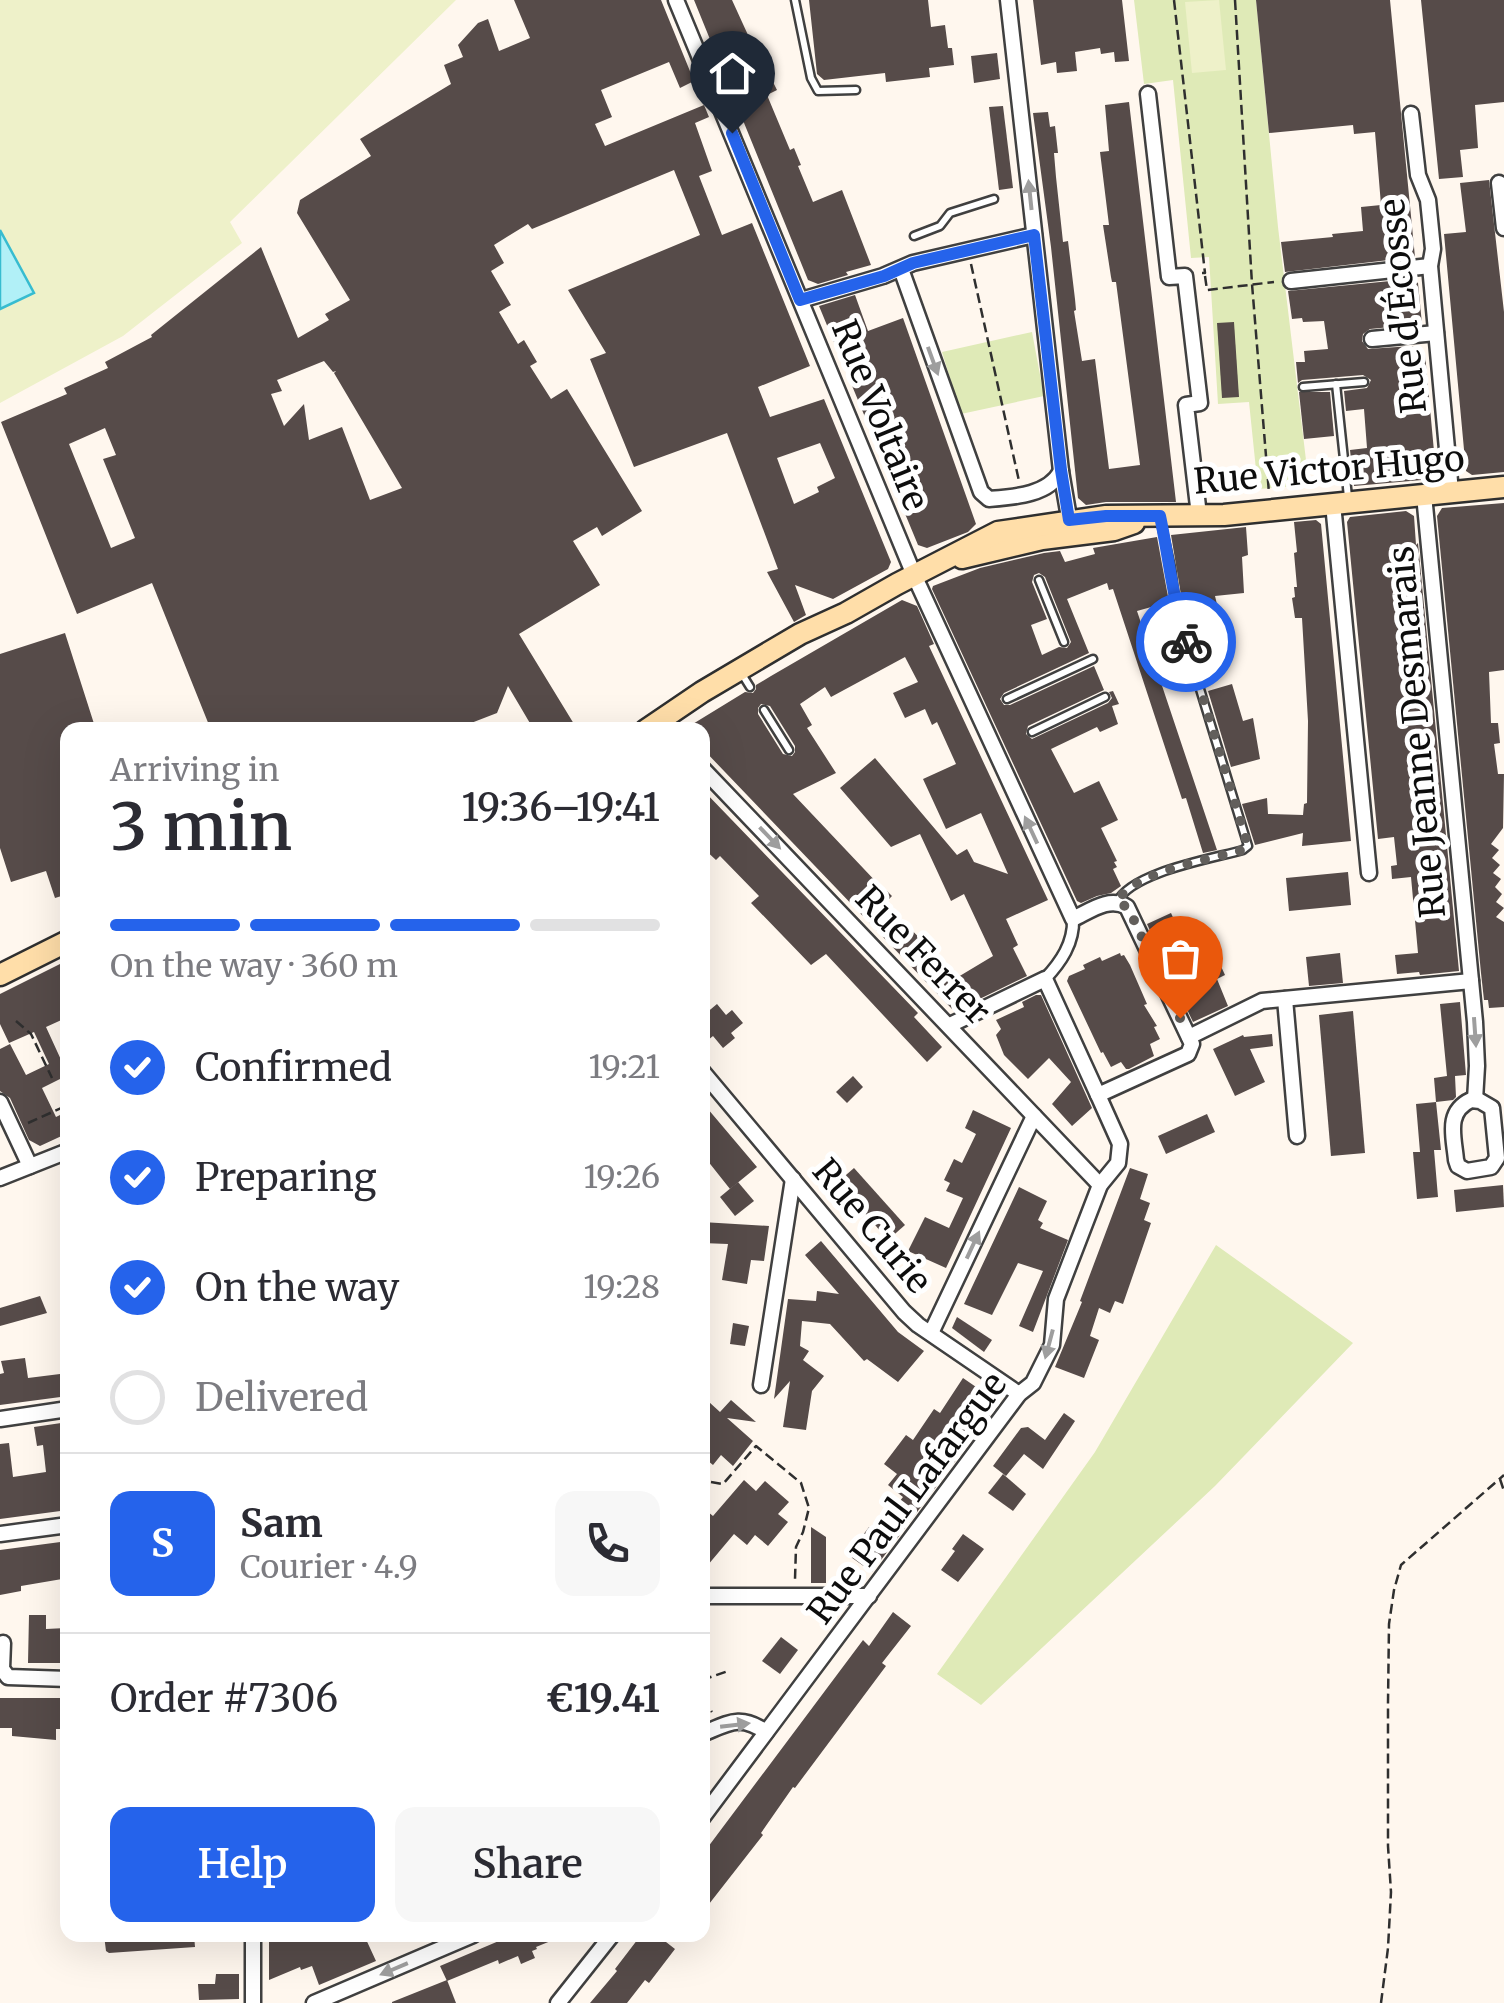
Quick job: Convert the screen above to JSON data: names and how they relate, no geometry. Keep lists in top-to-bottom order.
{
  "streets": {
    "main road": ["Rue Victor Hugo"],
    "street": [
      "Rue d'Écosse",
      "Rue Voltaire",
      "Rue Jeanne Desmarais",
      "Rue Ferrer",
      "Rue Curie",
      "Rue Paul Lafargue"
    ]
  },
  "crossings": [
    ["Rue d'Écosse", "Rue Victor Hugo"],
    ["Rue Voltaire", "Rue Victor Hugo"],
    ["Rue Victor Hugo", "Rue Jeanne Desmarais"],
    ["Rue Ferrer", "Rue Paul Lafargue"],
    ["Rue Curie", "Rue Paul Lafargue"]
  ],
  "one_way": ["Rue Voltaire", "Rue Ferrer"],
  "page": {
    "heading": ["3 min", "Arriving in", "19:36–19:41"],
    "panel": [
      "Sam",
      "Courier · 4.9",
      "Order #7306",
      "€19.41"
    ],
    "bar": "On the way · 360 m",
    "list": [
      ["Confirmed", "19:21"],
      ["Preparing", "19:26"],
      ["On the way", "19:28"],
      "Delivered"
    ],
    "round": "S",
    "buttons": ["Help", "Share"]
  }
}
